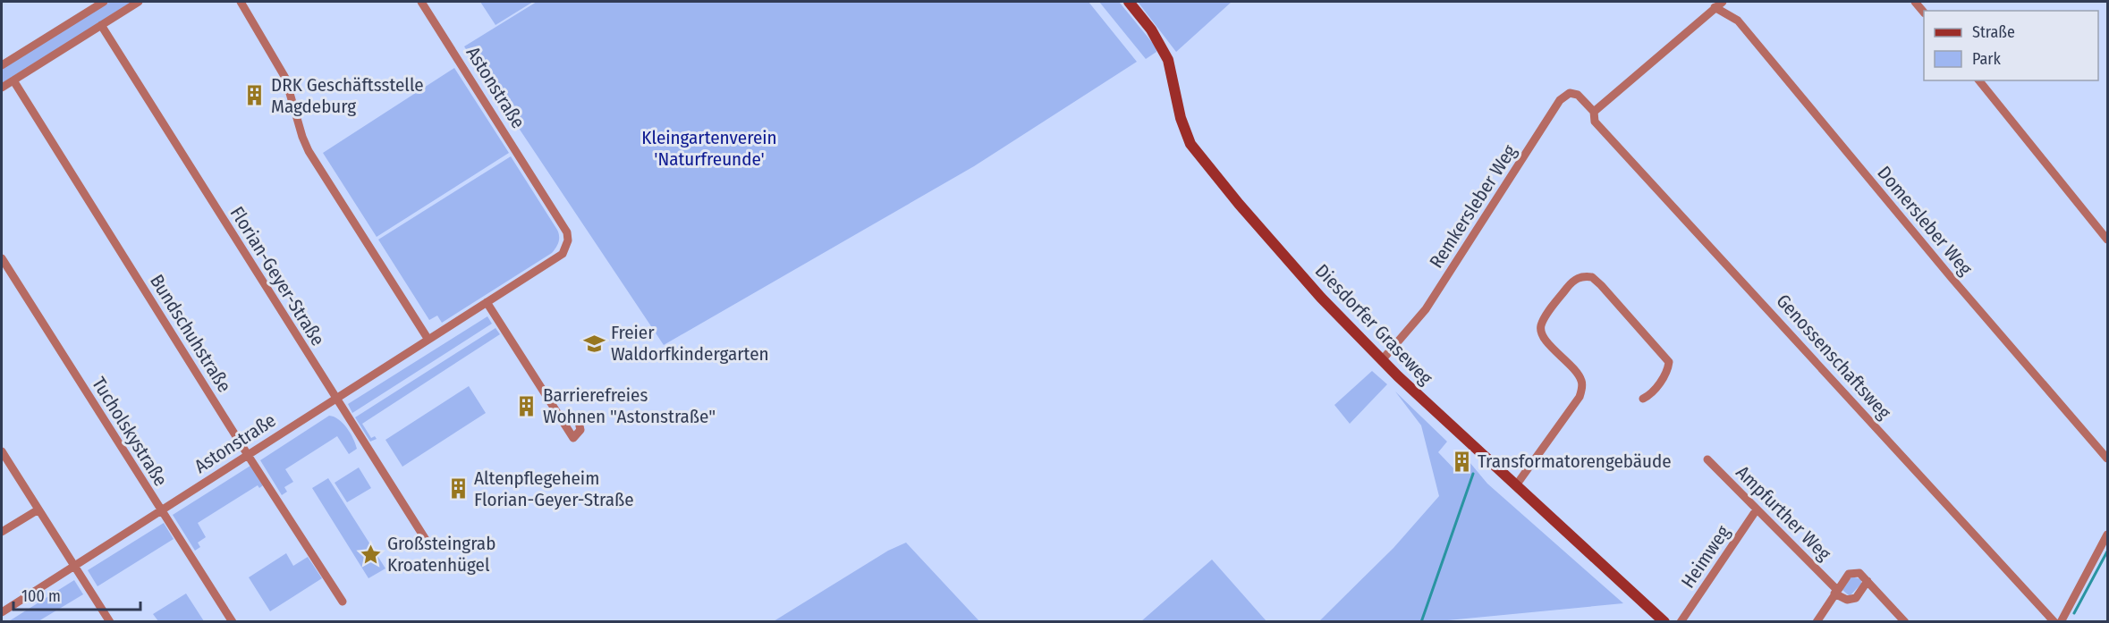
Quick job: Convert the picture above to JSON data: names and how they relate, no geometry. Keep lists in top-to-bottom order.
{
  "streets": {
    "main road": ["Diesdorfer Graseweg"],
    "street": [
      "Astonstraße",
      "Remkersleber Weg",
      "Domersleber Weg",
      "Florian-Geyer-Straße",
      "Bundschuhstraße",
      "Genossenschaftsweg",
      "Tucholskystraße",
      "Ampfurther Weg",
      "Heimweg"
    ]
  },
  "crossings": [
    ["Astonstraße", "Florian-Geyer-Straße"],
    ["Astonstraße", "Bundschuhstraße"],
    ["Astonstraße", "Tucholskystraße"],
    ["Remkersleber Weg", "Diesdorfer Graseweg"],
    ["Remkersleber Weg", "Genossenschaftsweg"],
    ["Ampfurther Weg", "Heimweg"]
  ],
  "parks": ["Kleingartenverein 'Naturfreunde'"],
  "places": {
    "building": [
      "DRK Geschäftsstelle Magdeburg",
      "Barrierefreies Wohnen \"Astonstraße\"",
      "Transformatorengebäude",
      "Altenpflegeheim Florian-Geyer-Straße"
    ],
    "school or university": ["Freier Waldorfkindergarten"],
    "place": ["Großsteingrab Kroatenhügel"]
  },
  "legend": ["Straße", "Park"],
  "scale_bar": "100 m"
}
